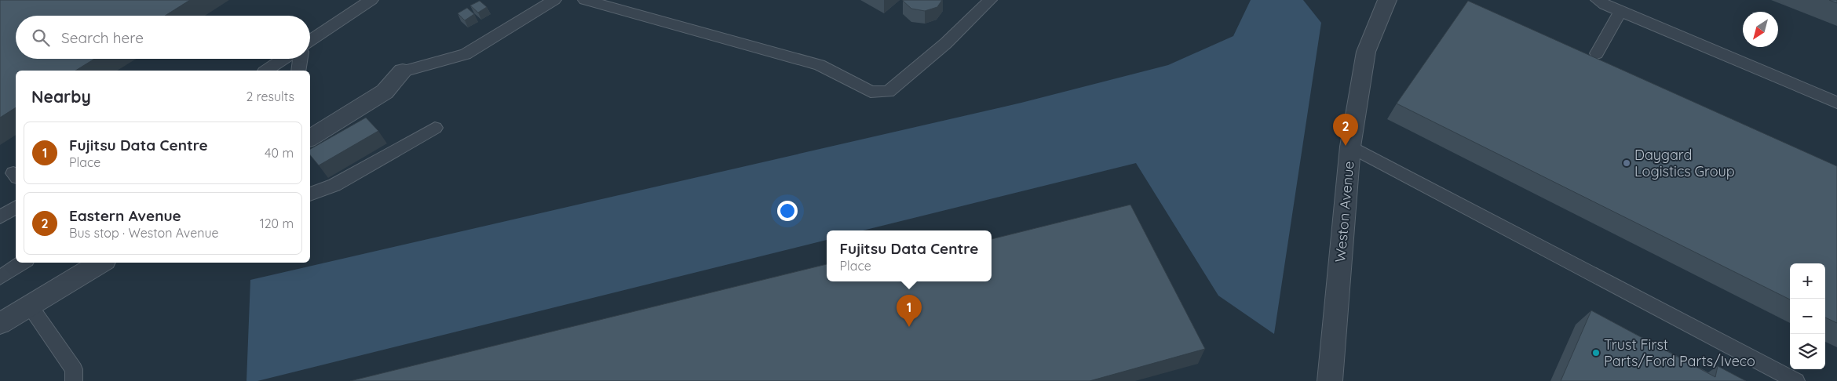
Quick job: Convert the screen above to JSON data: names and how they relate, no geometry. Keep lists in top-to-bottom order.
{
  "streets": {
    "street": ["Weston Avenue"]
  },
  "places": ["Daygard Logistics Group", "Trust First Parts/Ford Parts/Iveco"],
  "north": "bottom left",
  "page": {
    "search": "Search here",
    "heading": ["Nearby", "2 results"],
    "pins": ["2", "1"],
    "list": [
      {
        "mark": "1",
        "name": "Fujitsu Data Centre",
        "note": "Place",
        "value": "40 m"
      },
      {
        "mark": "2",
        "name": "Eastern Avenue",
        "note": "Bus stop · Weston Avenue",
        "value": "120 m"
      }
    ],
    "popup": ["Fujitsu Data Centre", "Place"],
    "map_buttons": ["+", "−"]
  }
}
